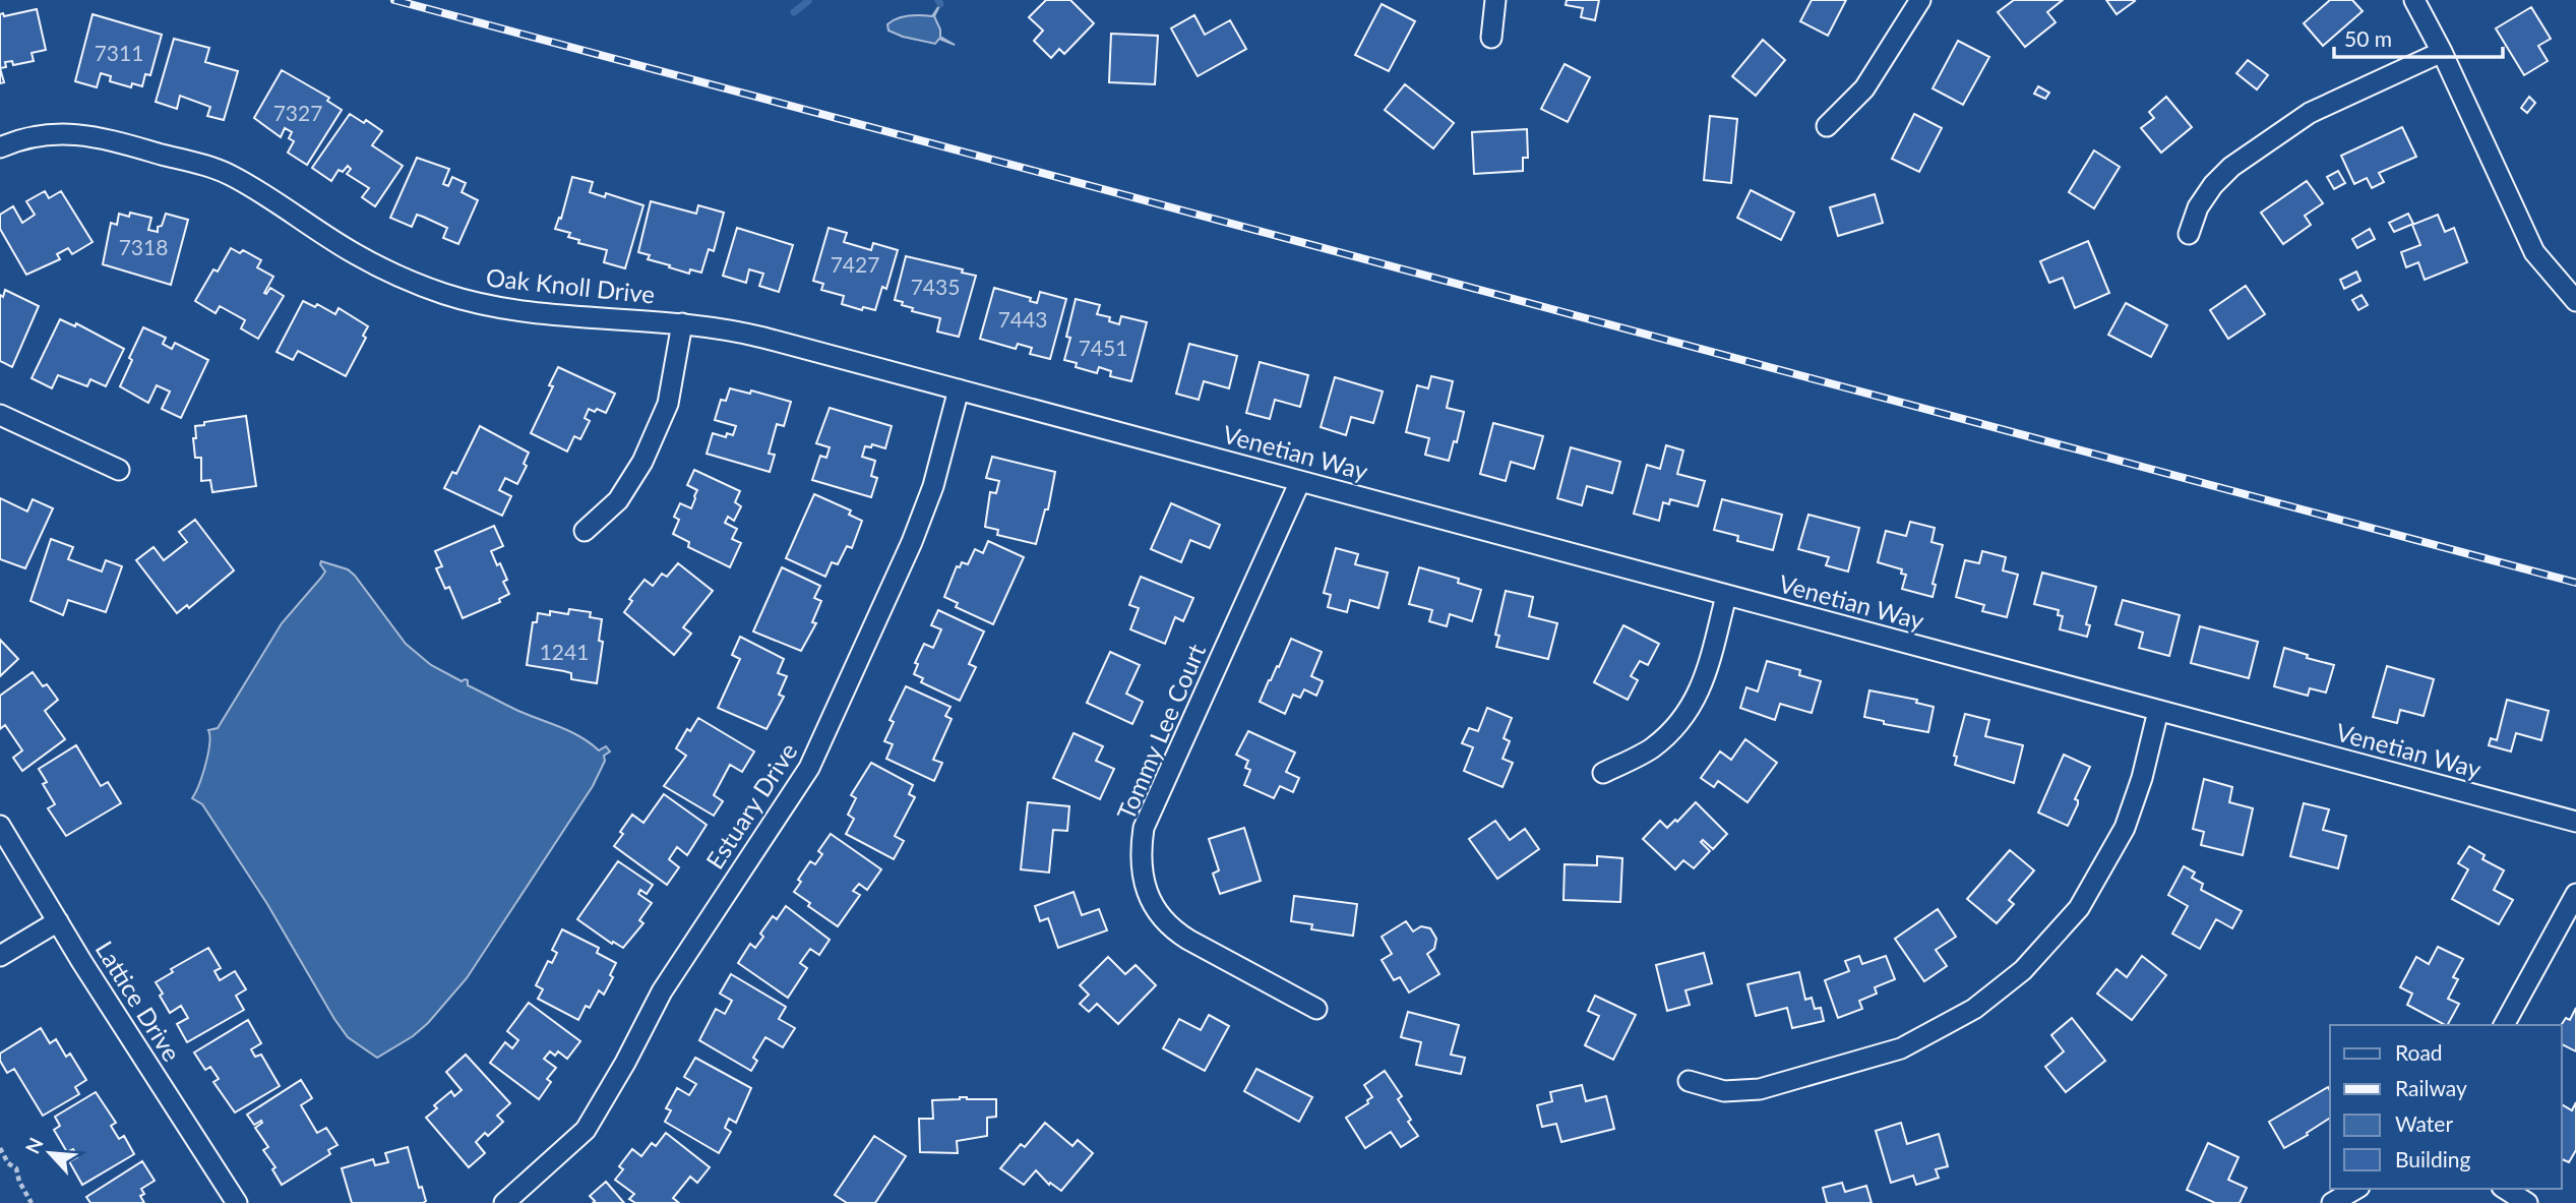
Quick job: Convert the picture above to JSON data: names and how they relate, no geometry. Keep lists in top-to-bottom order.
{
  "streets": {
    "street": [
      "Oak Knoll Drive",
      "Venetian Way",
      "Tommy Lee Court",
      "Estuary Drive",
      "Lattice Drive"
    ]
  },
  "crossings": [
    ["Oak Knoll Drive", "Venetian Way"],
    ["Oak Knoll Drive", "Estuary Drive"],
    ["Venetian Way", "Tommy Lee Court"]
  ],
  "house_numbers": [
    "7311",
    "7327",
    "7318",
    "7427",
    "7435",
    "7443",
    "7451",
    "1241"
  ],
  "legend": [
    "Road",
    "Railway",
    "Water",
    "Building"
  ],
  "scale_bar": "50 m",
  "north": "top left"
}
